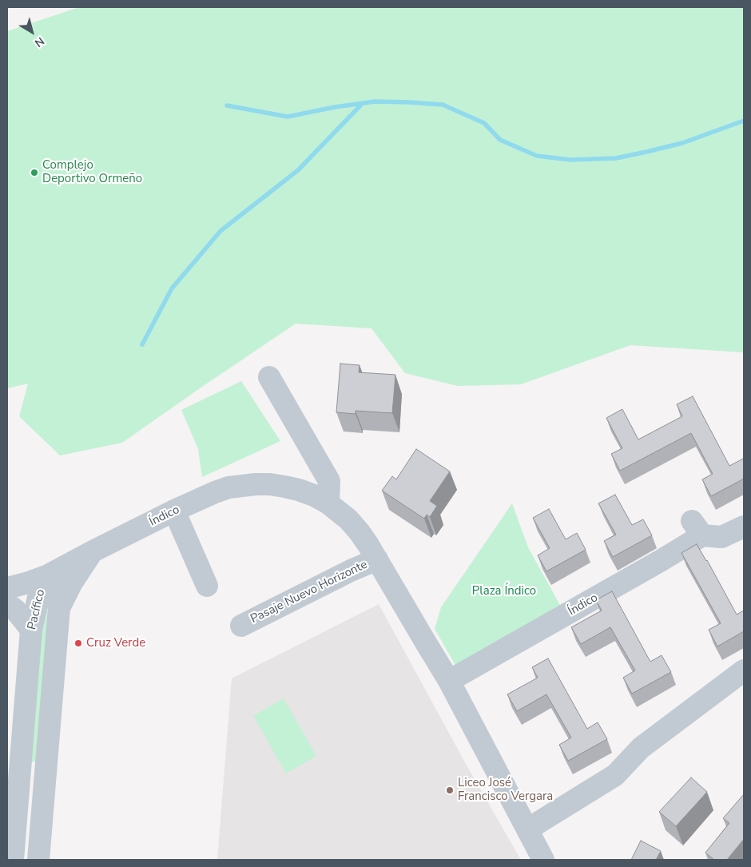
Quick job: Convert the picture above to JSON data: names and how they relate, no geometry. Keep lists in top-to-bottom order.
{
  "streets": {
    "street": ["Índico", "Pasaje Nuevo Horizonte", "Pacífico"]
  },
  "crossings": [
    ["Índico", "Pasaje Nuevo Horizonte"],
    ["Índico", "Pacífico"]
  ],
  "parks": ["Plaza Índico"],
  "places": ["Complejo Deportivo Ormeño", "Cruz Verde", "Liceo José Francisco Vergara"],
  "north": "bottom right"
}
